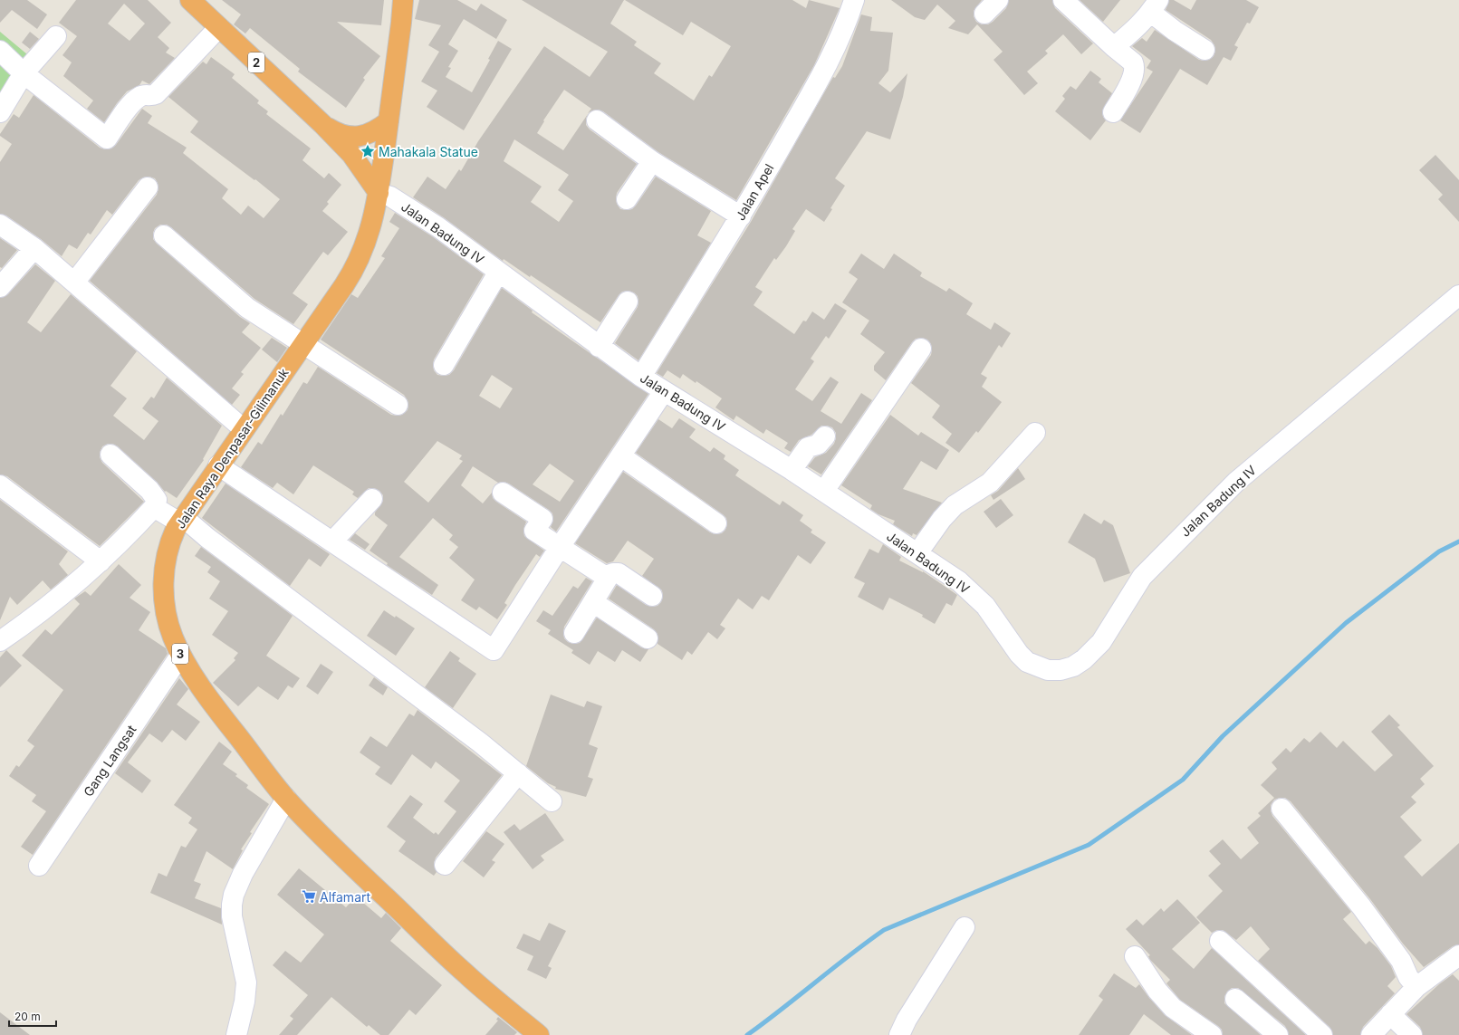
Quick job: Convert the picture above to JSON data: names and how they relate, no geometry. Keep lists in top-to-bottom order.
{
  "streets": {
    "highway": ["2", "Jalan Raya Denpasar-Gilimanuk", "3"],
    "street": ["Jalan Apel", "Jalan Badung IV", "Gang Langsat"]
  },
  "crossings": [
    ["2", "Jalan Raya Denpasar-Gilimanuk"],
    ["Jalan Apel", "Jalan Badung IV"],
    ["Jalan Badung IV", "Jalan Raya Denpasar-Gilimanuk"],
    ["Jalan Raya Denpasar-Gilimanuk", "Gang Langsat"]
  ],
  "places": {
    "place": ["Mahakala Statue"],
    "supermarket": ["Alfamart"]
  },
  "scale_bar": "20 m"
}
